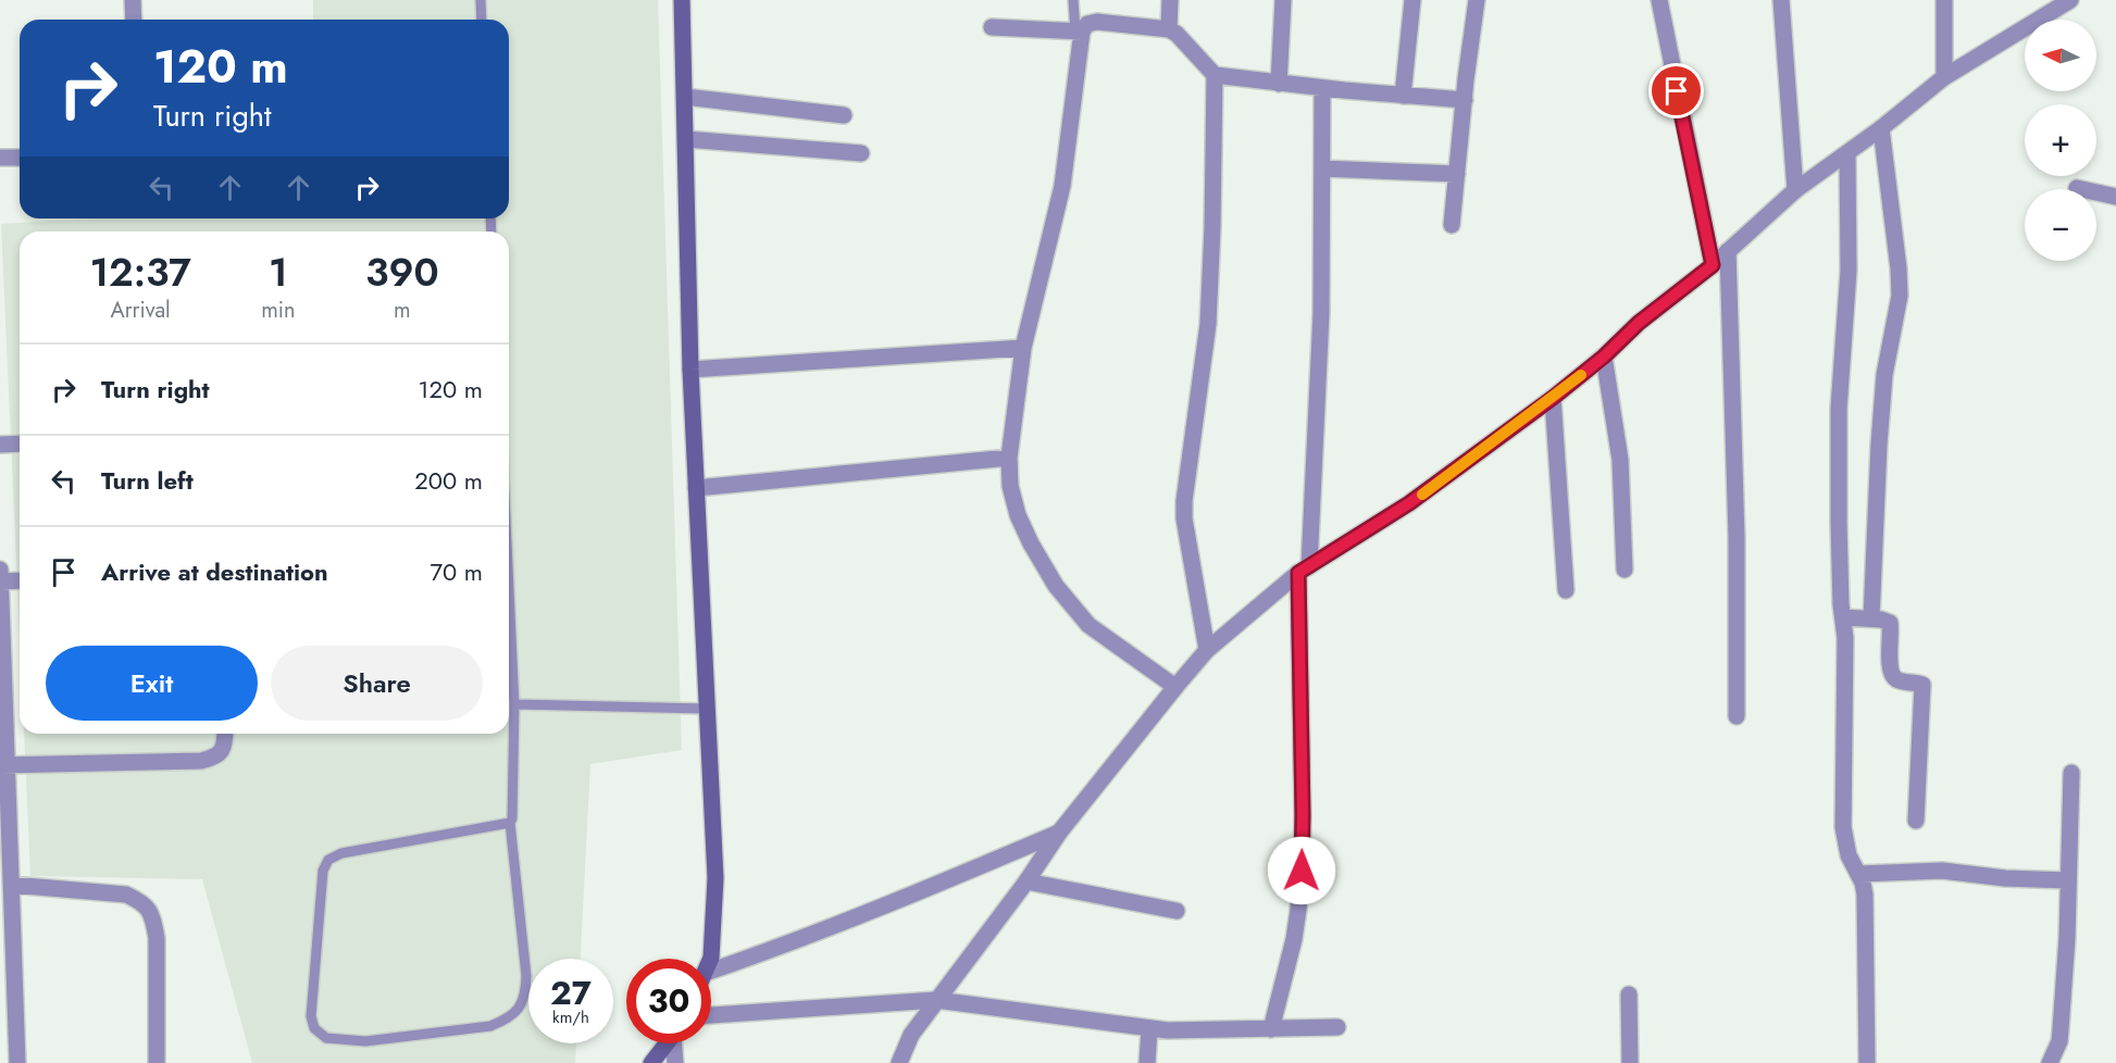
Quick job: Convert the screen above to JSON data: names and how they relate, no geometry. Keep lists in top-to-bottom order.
{
  "north": "left",
  "page": {
    "map_buttons": ["+", "−"],
    "turn": ["120 m", "Turn right"],
    "eta": [
      "12:37",
      "Arrival",
      "1",
      "min",
      "390",
      "m"
    ],
    "list": [
      {
        "name": "Turn right",
        "value": "120 m"
      },
      {
        "name": "Turn left",
        "value": "200 m"
      },
      {
        "name": "Arrive at destination",
        "value": "70 m"
      }
    ],
    "buttons": ["Exit", "Share"],
    "speed": "27 km/h",
    "limit": "30"
  }
}
